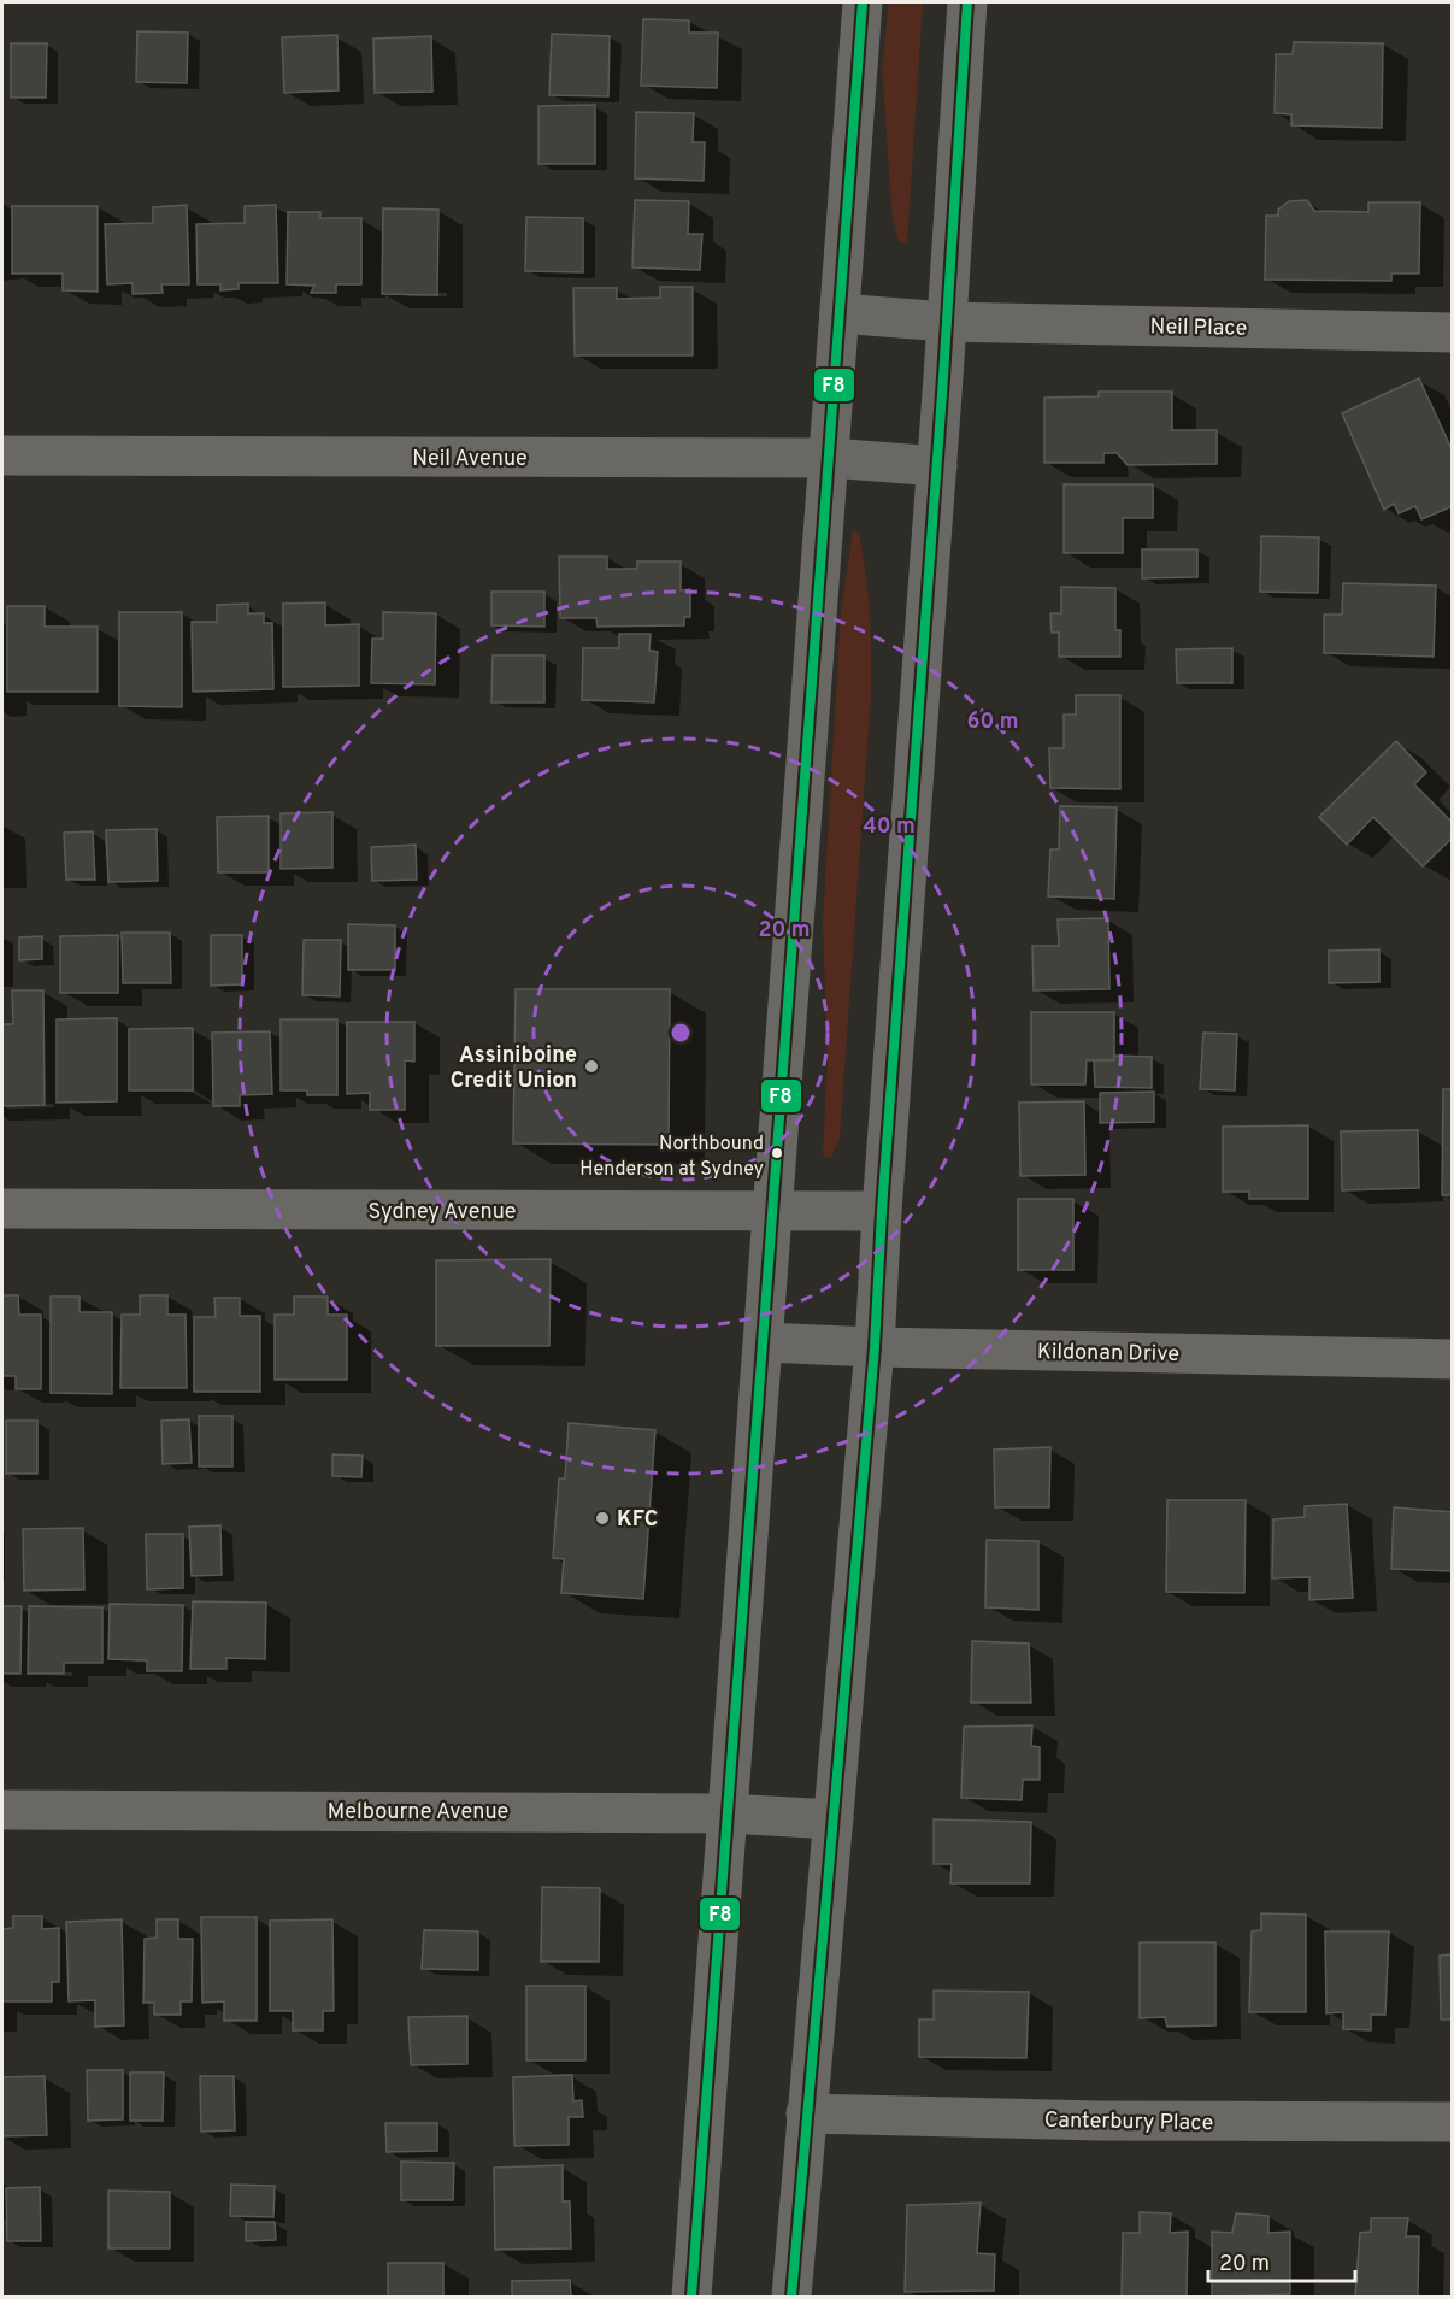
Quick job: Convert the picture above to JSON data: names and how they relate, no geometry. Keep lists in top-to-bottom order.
{
  "streets": {
    "main road": [
      "Neil Place",
      "Neil Avenue",
      "Sydney Avenue",
      "Kildonan Drive",
      "Melbourne Avenue",
      "Canterbury Place"
    ]
  },
  "places": ["Assiniboine Credit Union", "Northbound Henderson at Sydney", "KFC"],
  "lines": ["transit line F8"],
  "scale_bar": "20 m",
  "rings": ["60 m", "40 m", "20 m"]
}
